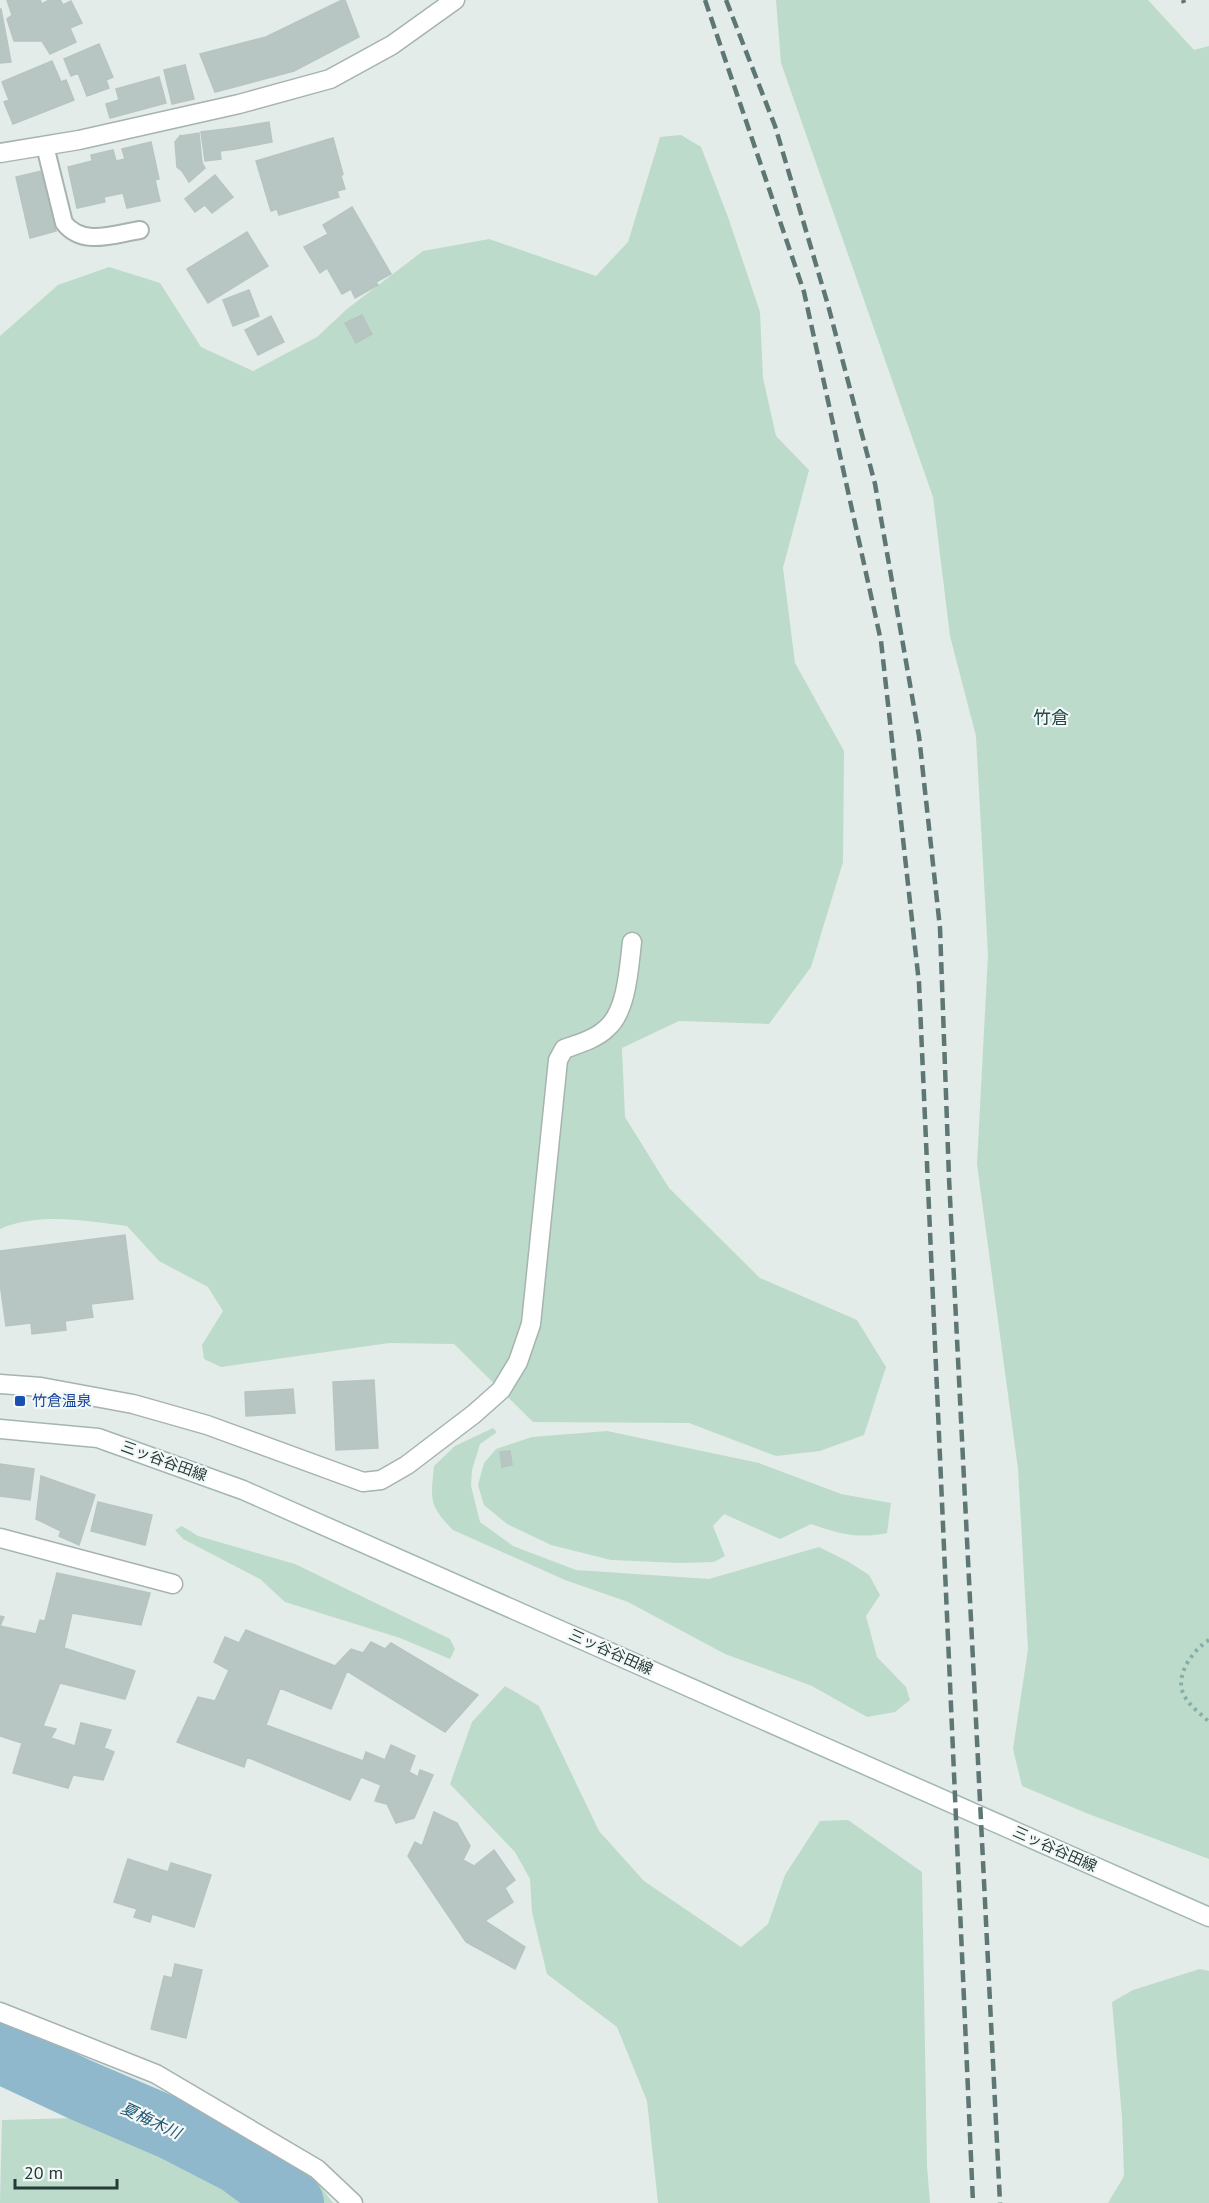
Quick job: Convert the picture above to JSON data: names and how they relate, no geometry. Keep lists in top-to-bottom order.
{
  "streets": {
    "street": ["三ッ谷谷田線"]
  },
  "districts": ["竹倉"],
  "water": ["夏梅木川"],
  "places": {
    "transit": ["竹倉温泉"]
  },
  "scale_bar": "20 m"
}
